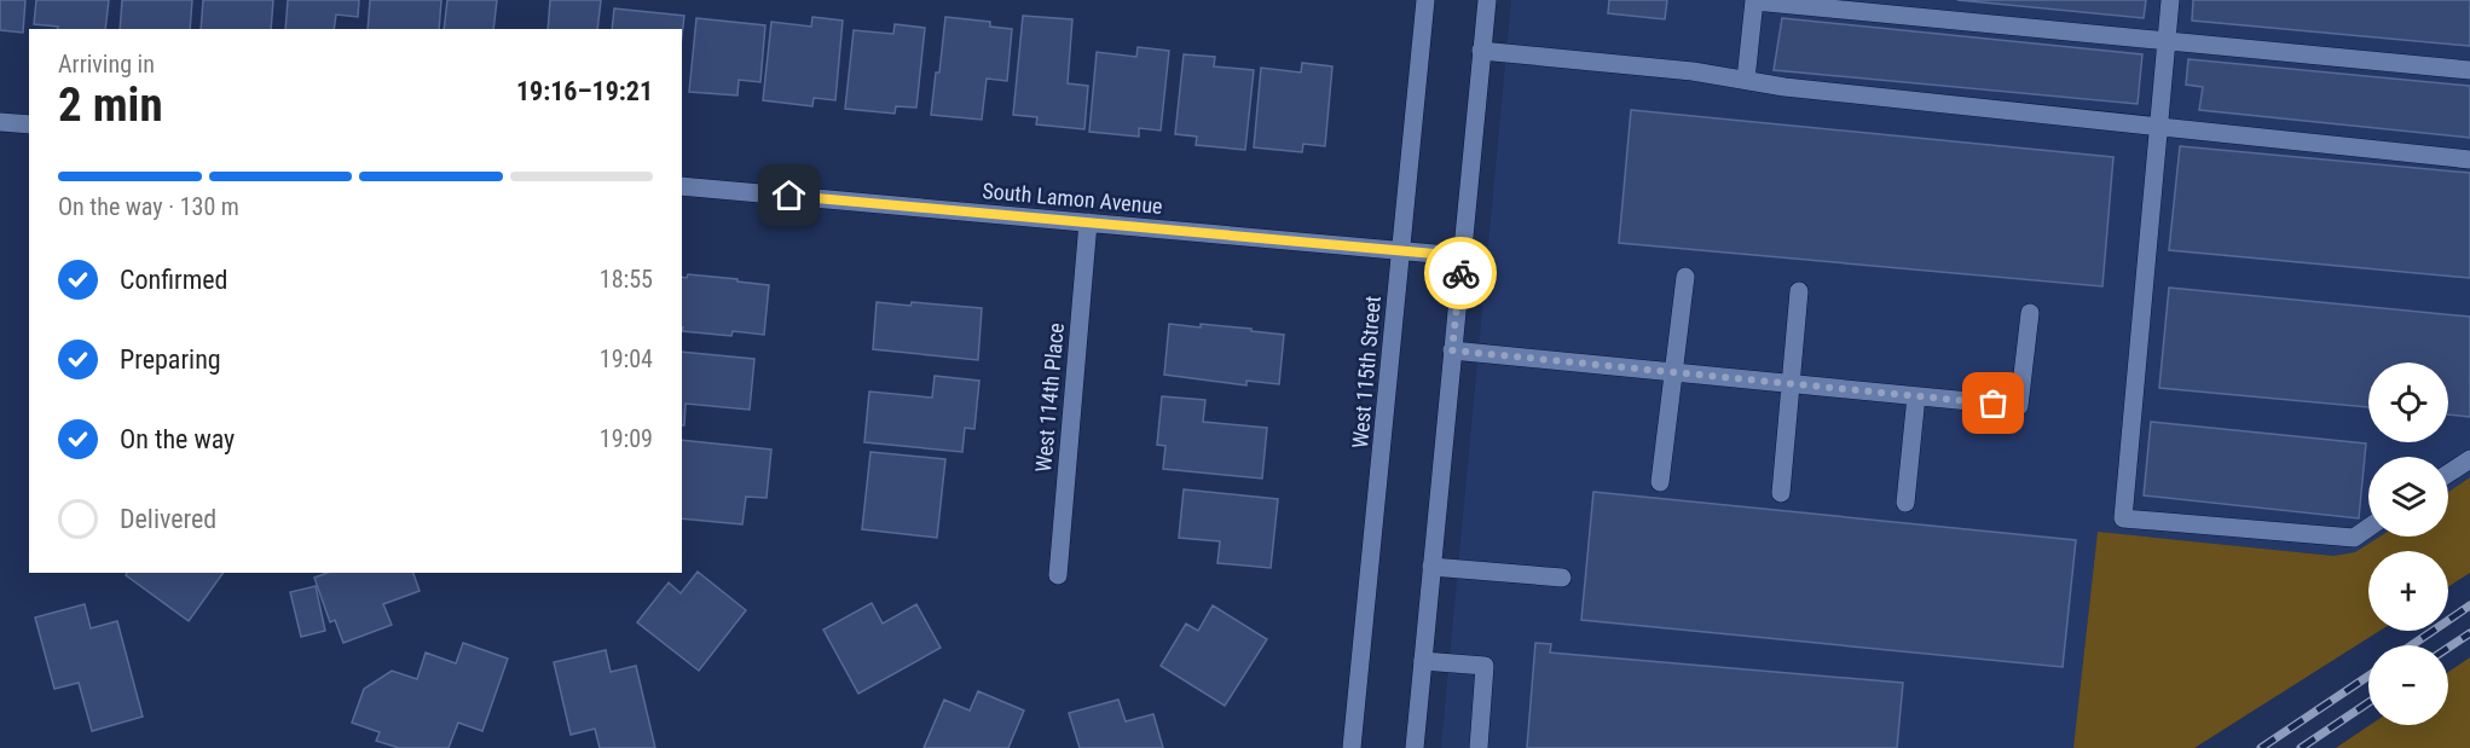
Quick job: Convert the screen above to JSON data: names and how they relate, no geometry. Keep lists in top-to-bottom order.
{
  "streets": {
    "street": ["South Lamon Avenue", "West 115th Street", "West 114th Place"]
  },
  "crossings": [
    ["South Lamon Avenue", "West 115th Street"],
    ["South Lamon Avenue", "West 114th Place"]
  ],
  "page": {
    "heading": ["2 min", "Arriving in", "19:16–19:21"],
    "bar": "On the way · 130 m",
    "list": [
      ["Confirmed", "18:55"],
      ["Preparing", "19:04"],
      ["On the way", "19:09"],
      "Delivered"
    ],
    "map_buttons": ["+", "−"]
  }
}
